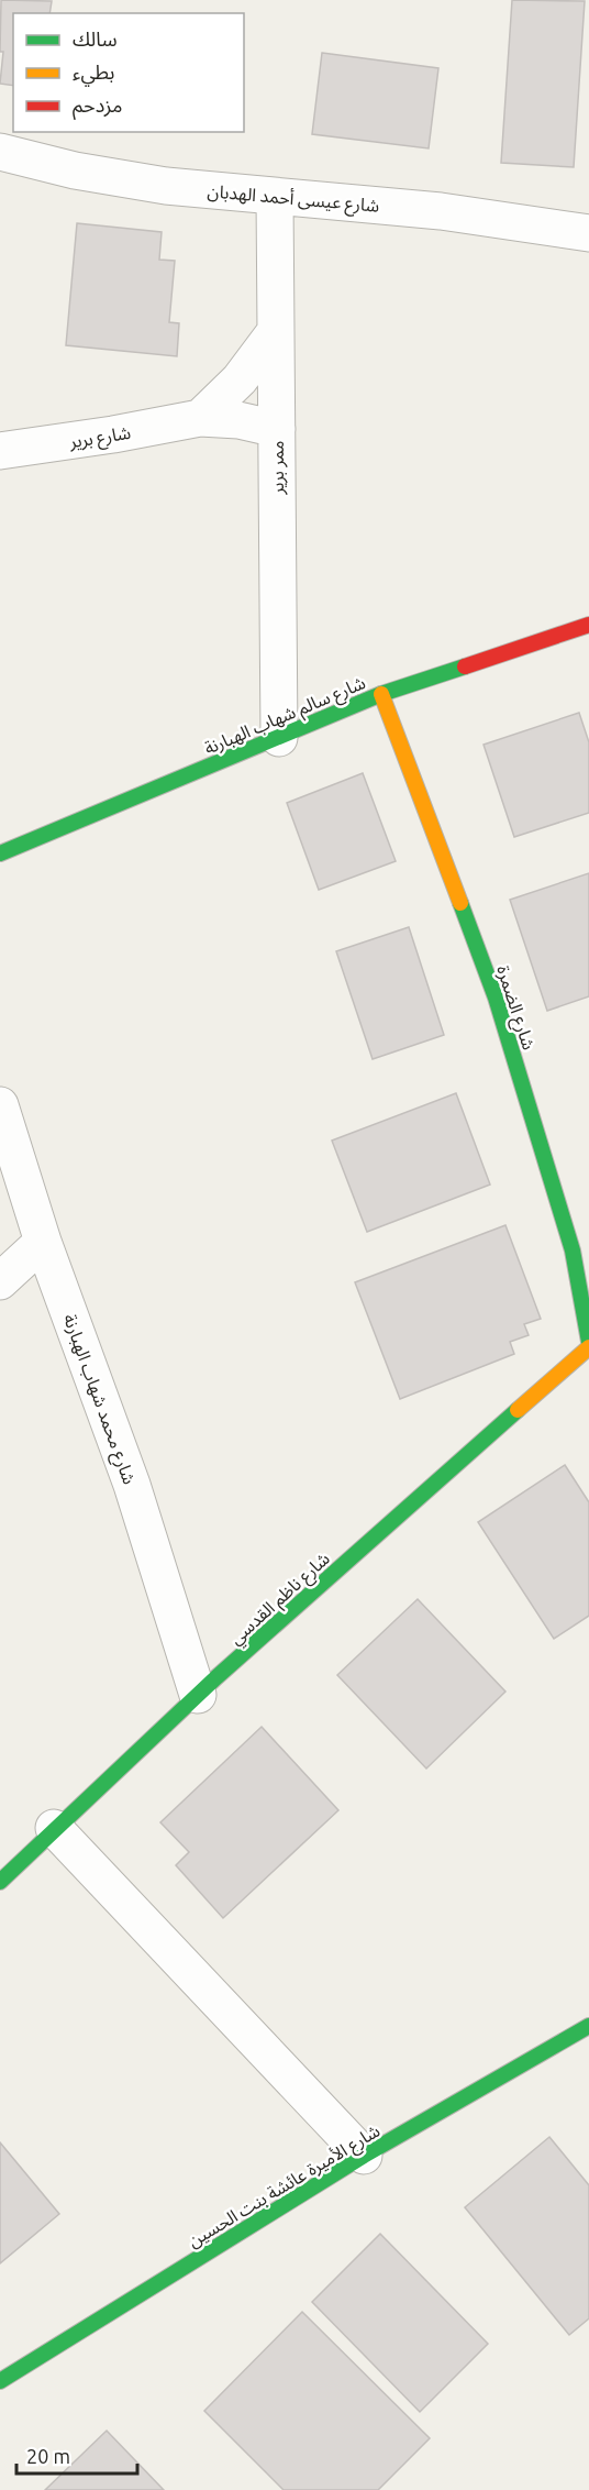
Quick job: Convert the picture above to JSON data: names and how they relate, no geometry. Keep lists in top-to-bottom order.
{
  "streets": {
    "street": [
      "شارع عيسى أحمد الهدبان",
      "شارع برير",
      "ممر برير",
      "شارع سالم شهاب الهبارنة",
      "شارع الضمرة",
      "شارع محمد شهاب الهبارنة",
      "شارع ناظم القدسي",
      "شارع الأميرة عائشة بنت الحسين"
    ]
  },
  "crossings": [
    ["شارع عيسى أحمد الهدبان", "ممر برير"],
    ["شارع برير", "ممر برير"],
    ["ممر برير", "شارع سالم شهاب الهبارنة"],
    ["شارع سالم شهاب الهبارنة", "شارع الضمرة"],
    ["شارع محمد شهاب الهبارنة", "شارع ناظم القدسي"]
  ],
  "legend": ["سالك", "بطيء", "مزدحم"],
  "scale_bar": "20 m"
}
